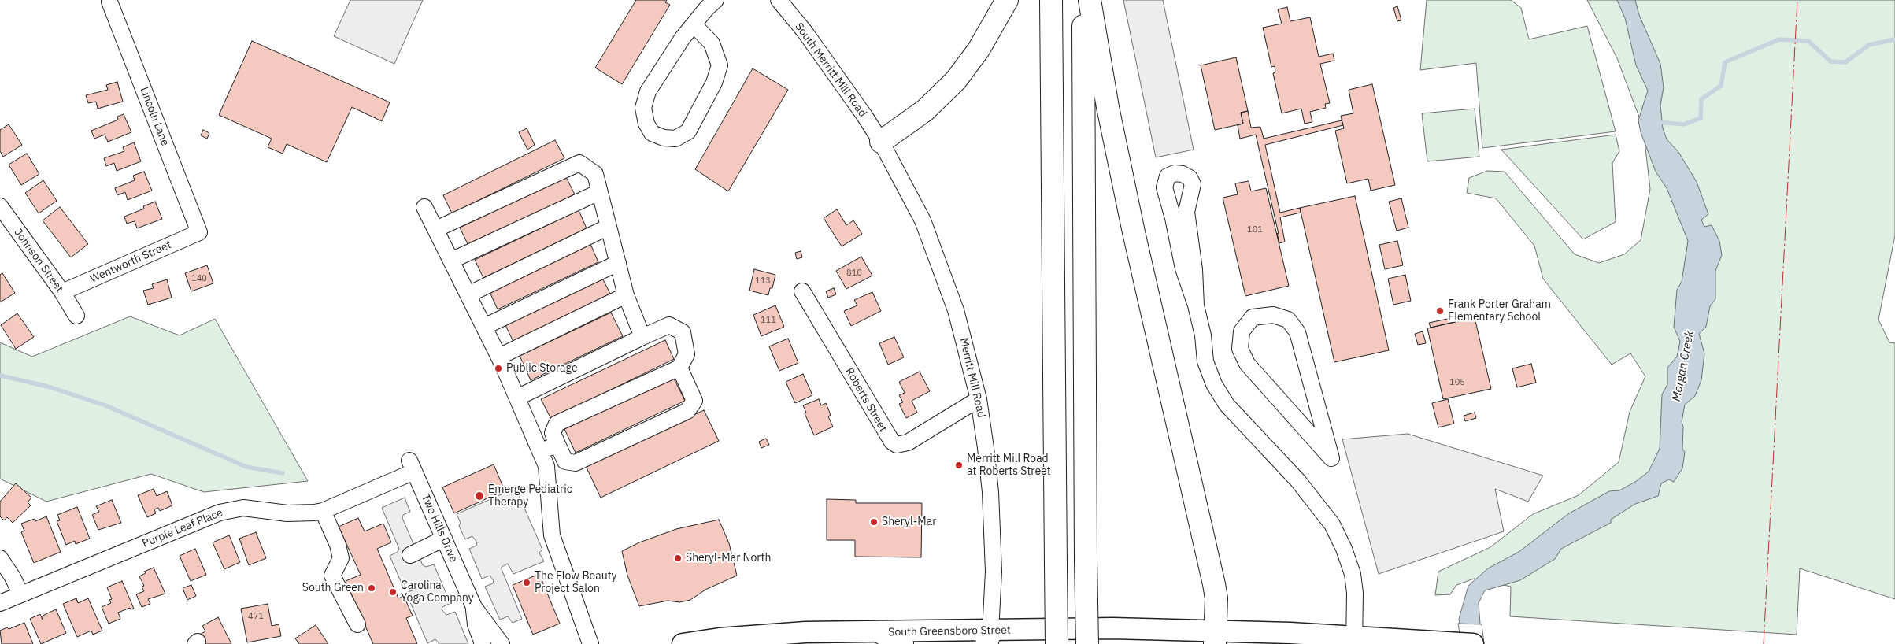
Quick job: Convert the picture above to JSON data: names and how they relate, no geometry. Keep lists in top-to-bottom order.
{
  "streets": {
    "main road": ["South Greensboro Street"],
    "street": [
      "South Merritt Mill Road",
      "Lincoln Lane",
      "Johnson Street",
      "Wentworth Street",
      "Merritt Mill Road",
      "Roberts Street",
      "Purple Leaf Place",
      "Two Hills Drive"
    ]
  },
  "crossings": [
    ["South Merritt Mill Road", "Merritt Mill Road"],
    ["Lincoln Lane", "Wentworth Street"],
    ["Johnson Street", "Wentworth Street"],
    ["Merritt Mill Road", "Roberts Street"],
    ["Merritt Mill Road", "South Greensboro Street"],
    ["Purple Leaf Place", "Two Hills Drive"]
  ],
  "water": ["Morgan Creek"],
  "places": [
    "Frank Porter Graham Elementary School",
    "Public Storage",
    "Merritt Mill Road at Roberts Street",
    "Emerge Pediatric Therapy",
    "Sheryl-Mar",
    "Sheryl-Mar North",
    "The Flow Beauty Project Salon",
    "South Green",
    "Carolina Yoga Company"
  ],
  "house_numbers": [
    "101",
    "810",
    "140",
    "113",
    "111",
    "105",
    "471"
  ]
}
